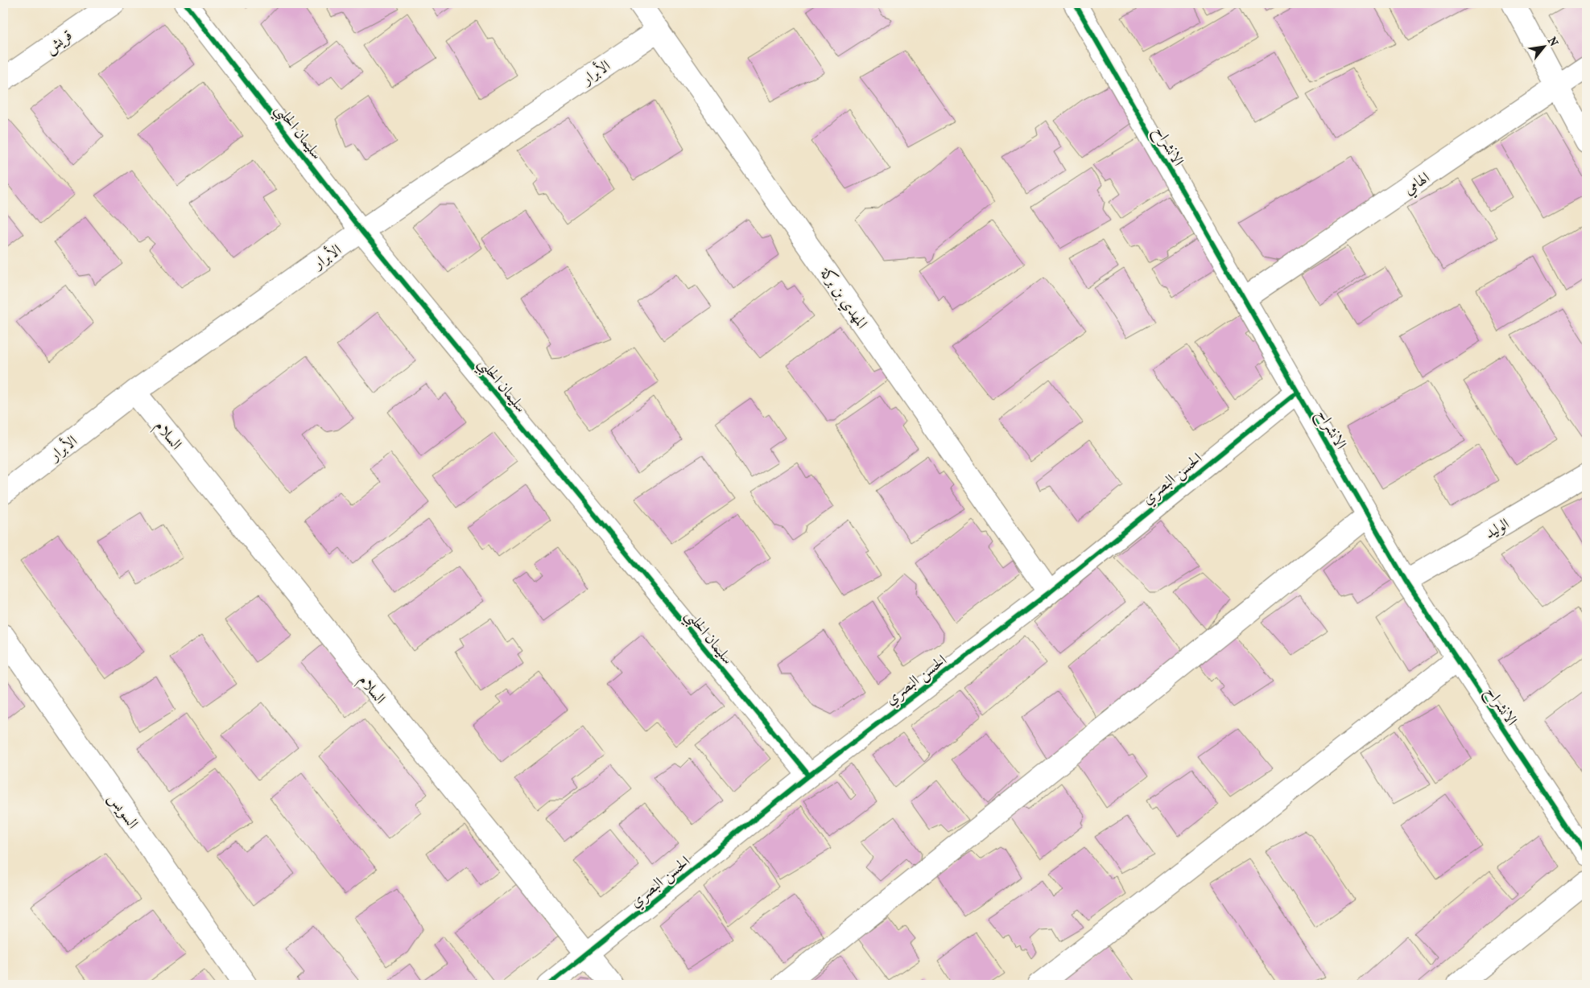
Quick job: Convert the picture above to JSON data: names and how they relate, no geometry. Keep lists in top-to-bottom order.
{
  "streets": {
    "street": [
      "قريش",
      "الأبرار",
      "سليمان الحلبي",
      "الانشراح",
      "الهامي",
      "المهدي بن بركة",
      "السلام",
      "الحسن البصري",
      "الوليد",
      "السويس"
    ]
  },
  "crossings": [
    ["الأبرار", "سليمان الحلبي"],
    ["الأبرار", "المهدي بن بركة"],
    ["الأبرار", "السلام"],
    ["سليمان الحلبي", "الحسن البصري"],
    ["الانشراح", "الهامي"],
    ["الانشراح", "الحسن البصري"],
    ["الانشراح", "الوليد"],
    ["المهدي بن بركة", "الحسن البصري"],
    ["السلام", "الحسن البصري"]
  ],
  "north": "top right"
}
